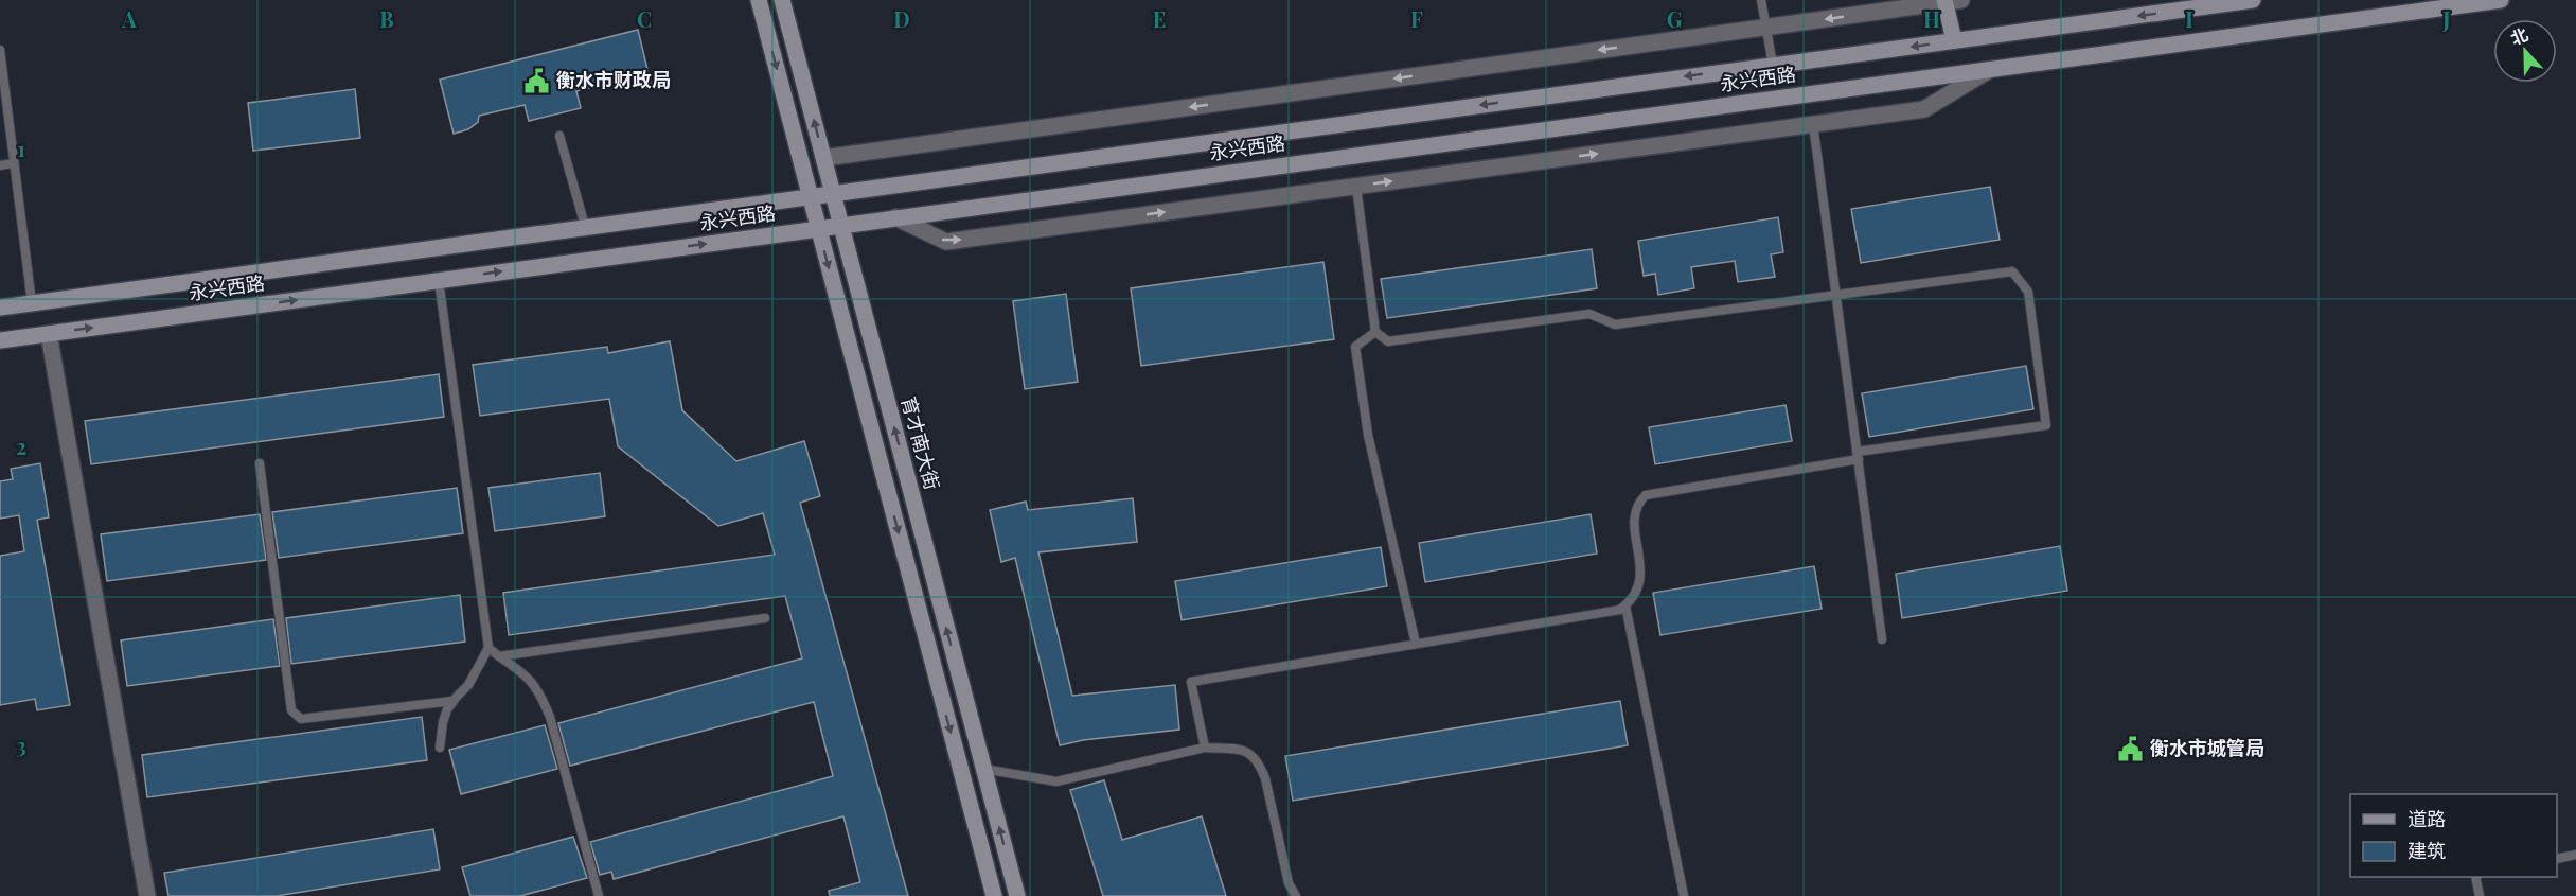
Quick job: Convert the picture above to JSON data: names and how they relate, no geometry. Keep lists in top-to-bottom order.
{
  "streets": {
    "main road": ["永兴西路", "育才南大街"]
  },
  "crossings": [
    ["永兴西路", "育才南大街"]
  ],
  "places": {
    "public building": ["衡水市财政局", "衡水市城管局"]
  },
  "legend": ["道路", "建筑"],
  "north": "top",
  "grid": {
    "columns": [
      "A",
      "B",
      "C",
      "D",
      "E",
      "F",
      "G",
      "H",
      "I",
      "J"
    ],
    "rows": ["1", "2", "3"]
  }
}
